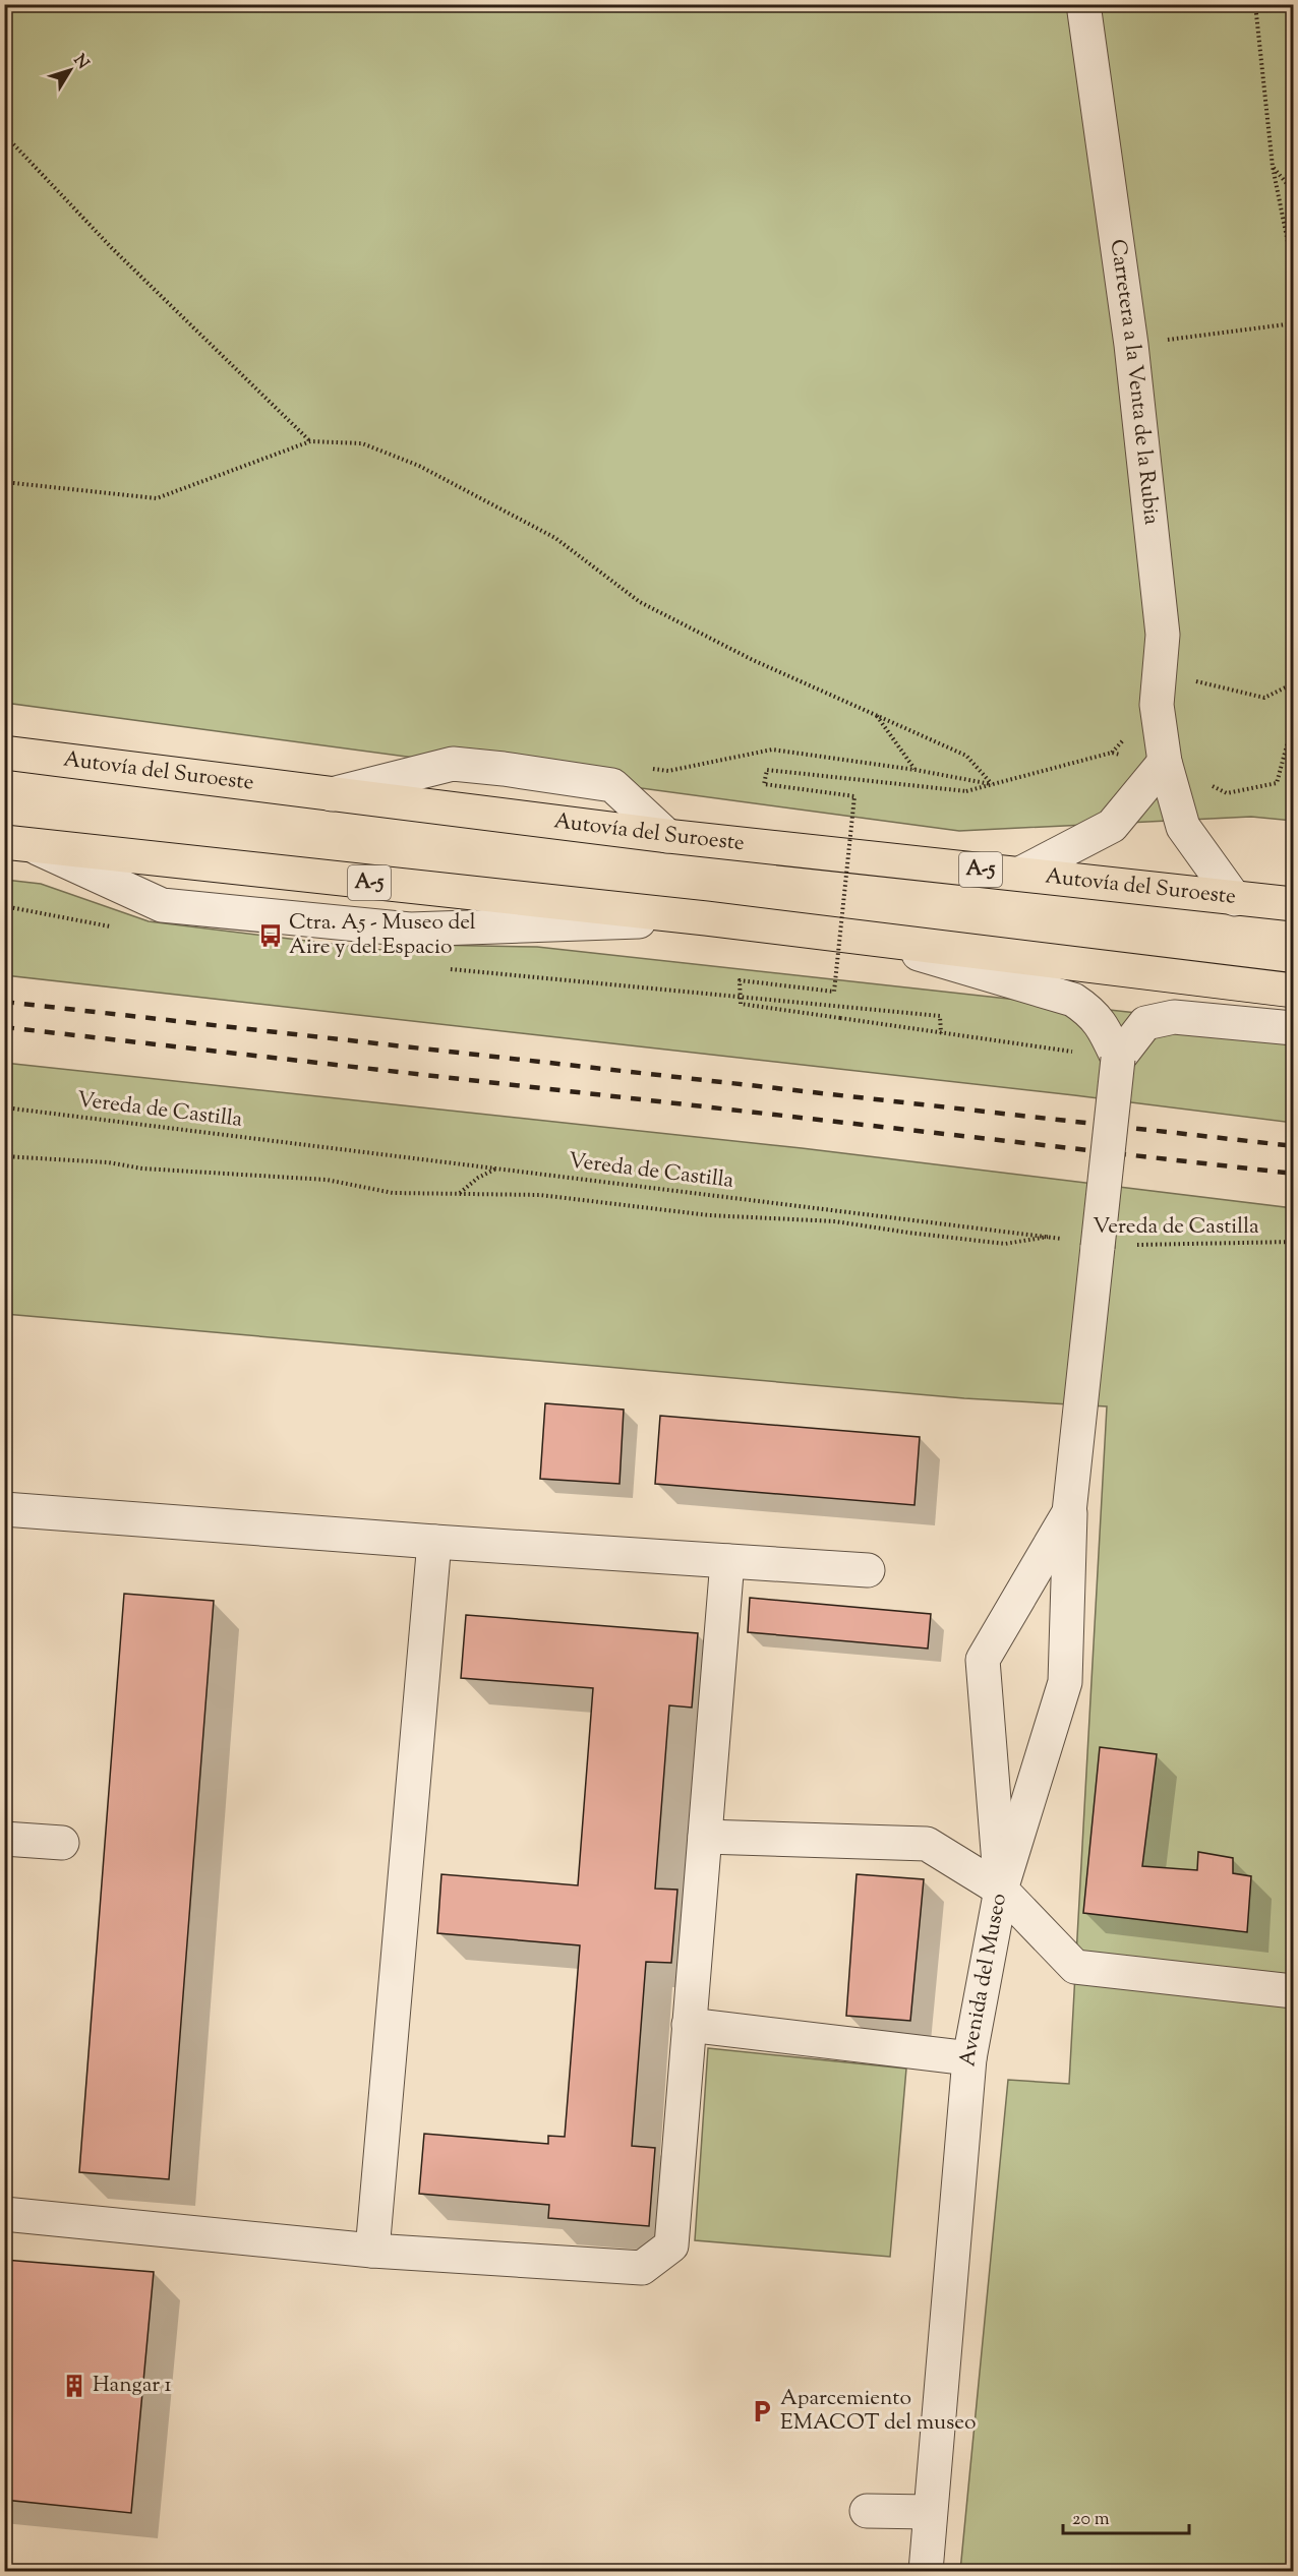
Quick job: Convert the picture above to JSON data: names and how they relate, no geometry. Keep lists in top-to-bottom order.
{
  "streets": {
    "highway": ["Autovía del Suroeste", "A-5"],
    "street": ["Carretera a la Venta de la Rubia", "Avenida del Museo"],
    "path": ["Vereda de Castilla"]
  },
  "crossings": [
    ["Carretera a la Venta de la Rubia", "Autovía del Suroeste"],
    ["Vereda de Castilla", "Avenida del Museo"]
  ],
  "places": {
    "bus stop": ["Ctra. A5 - Museo del Aire y del Espacio"],
    "building": ["Hangar 1"],
    "parking": ["Aparcemiento EMACOT del museo"]
  },
  "scale_bar": "20 m",
  "north": "top right"
}
